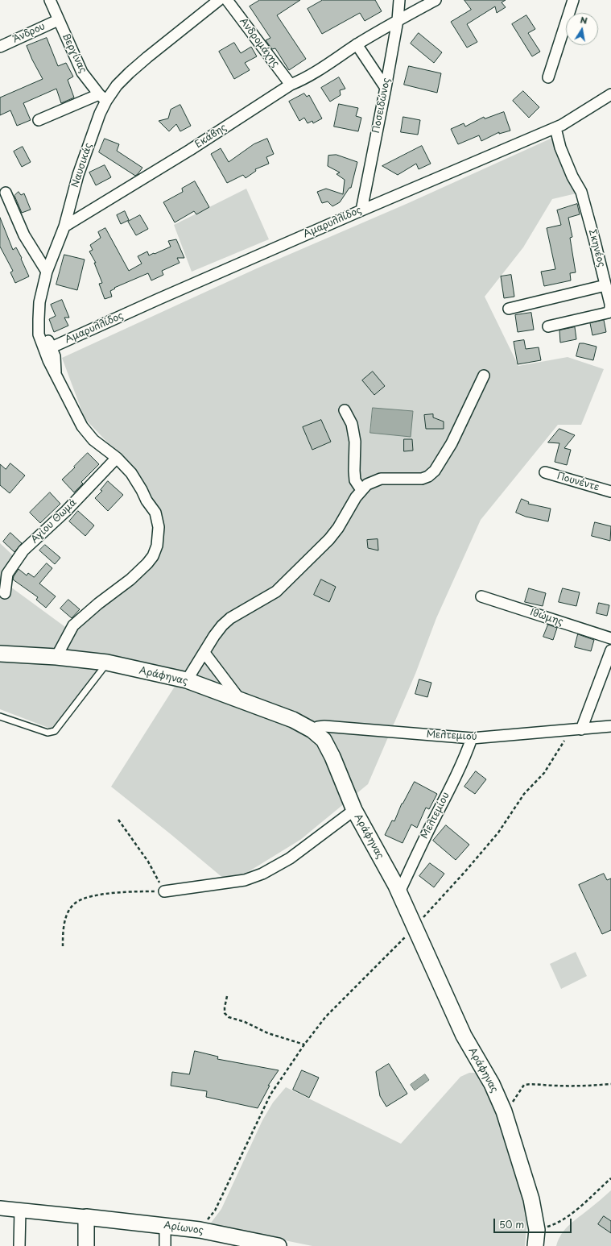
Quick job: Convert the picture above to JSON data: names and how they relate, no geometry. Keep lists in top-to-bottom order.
{
  "streets": {
    "main road": ["Αράφηνας", "Αρίωνος"],
    "street": [
      "Άνδρου",
      "Ανδρομάχης",
      "Βεργίνας",
      "Ποσειδώνος",
      "Εκάβης",
      "Ναυσικάς",
      "Αμαρυλλίδος",
      "Σκηνέος",
      "Πουνέντε",
      "Αγίου Θωμά",
      "Ιθώμης",
      "Μελτεμιού",
      "Μελτεμίου"
    ]
  },
  "crossings": [
    ["Άνδρου", "Βεργίνας"],
    ["Ανδρομάχης", "Εκάβης"],
    ["Βεργίνας", "Ναυσικάς"],
    ["Ποσειδώνος", "Εκάβης"],
    ["Ποσειδώνος", "Αμαρυλλίδος"],
    ["Εκάβης", "Ναυσικάς"],
    ["Ναυσικάς", "Αγίου Θωμά"],
    ["Ναυσικάς", "Αράφηνας"],
    ["Αμαρυλλίδος", "Σκηνέος"],
    ["Αράφηνας", "Μελτεμιού"],
    ["Αράφηνας", "Μελτεμίου"],
    ["Μελτεμιού", "Μελτεμίου"]
  ],
  "scale_bar": "50 m",
  "north": "top"
}
